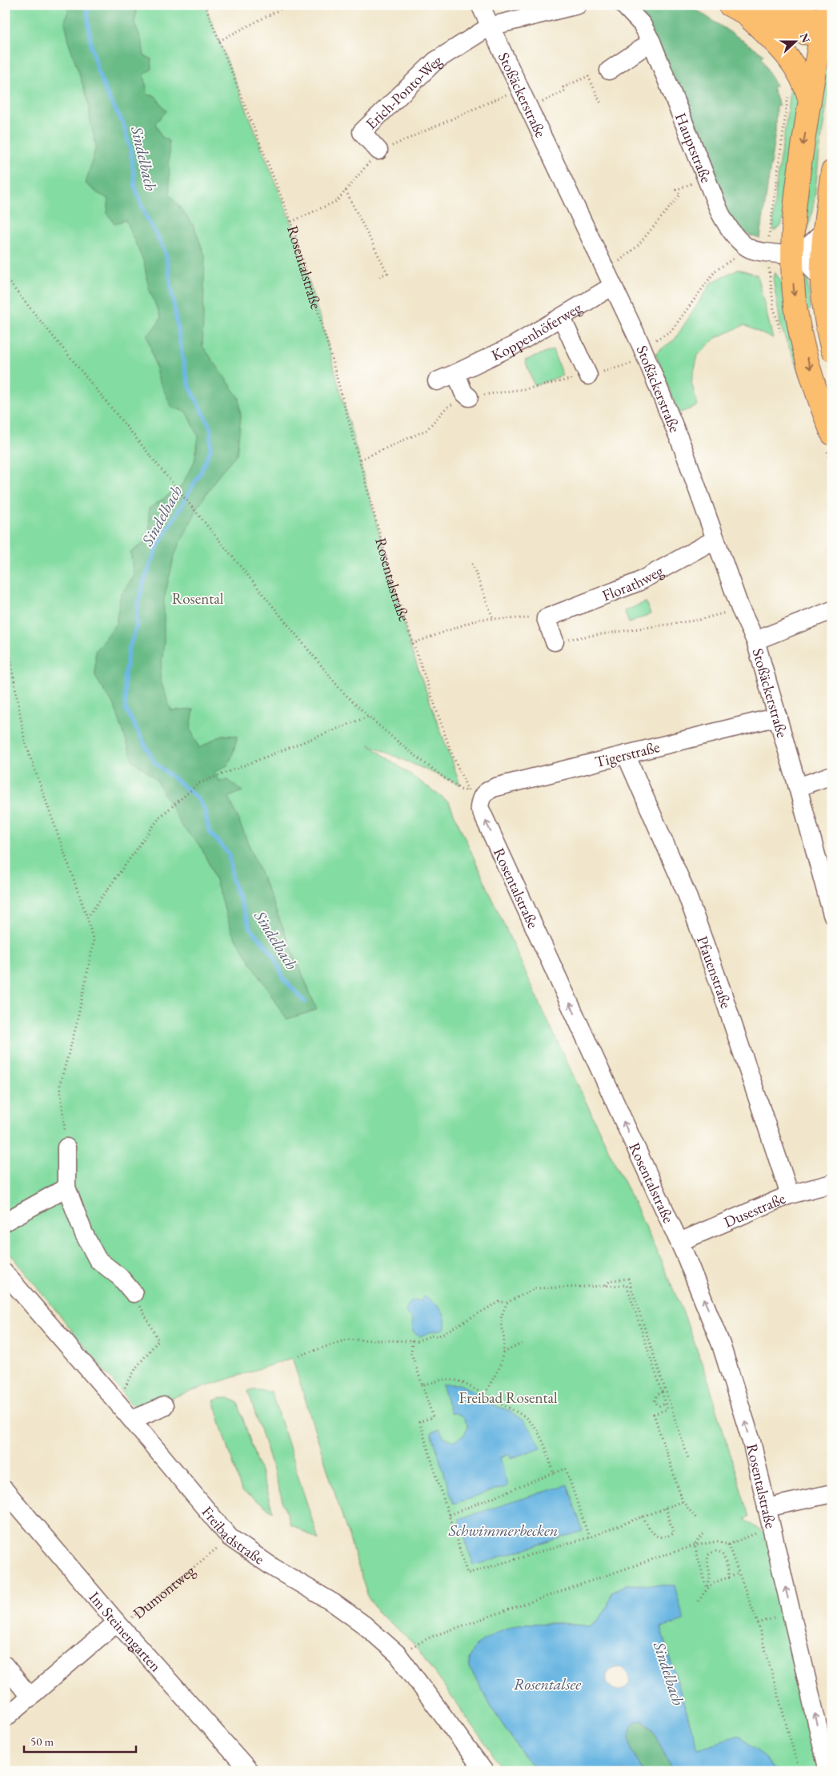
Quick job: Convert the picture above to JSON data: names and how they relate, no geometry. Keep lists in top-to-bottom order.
{
  "streets": {
    "main road": ["Hauptstraße"],
    "street": [
      "Erich-Ponto-Weg",
      "Stoßäckerstraße",
      "Rosentalstraße",
      "Koppenhöferweg",
      "Florathweg",
      "Tigerstraße",
      "Pfauenstraße",
      "Dusestraße",
      "Freibadstraße",
      "Dumontweg",
      "Im Steinengarten"
    ]
  },
  "crossings": [
    ["Erich-Ponto-Weg", "Stoßäckerstraße"],
    ["Erich-Ponto-Weg", "Rosentalstraße"],
    ["Stoßäckerstraße", "Koppenhöferweg"],
    ["Stoßäckerstraße", "Florathweg"],
    ["Stoßäckerstraße", "Tigerstraße"],
    ["Rosentalstraße", "Tigerstraße"],
    ["Rosentalstraße", "Dusestraße"],
    ["Tigerstraße", "Pfauenstraße"],
    ["Pfauenstraße", "Dusestraße"],
    ["Freibadstraße", "Dumontweg"],
    ["Dumontweg", "Im Steinengarten"]
  ],
  "water": ["Sindelbach", "Schwimmerbecken", "Rosentalsee"],
  "parks": ["Rosental", "Freibad Rosental"],
  "scale_bar": "50 m",
  "north": "right"
}
